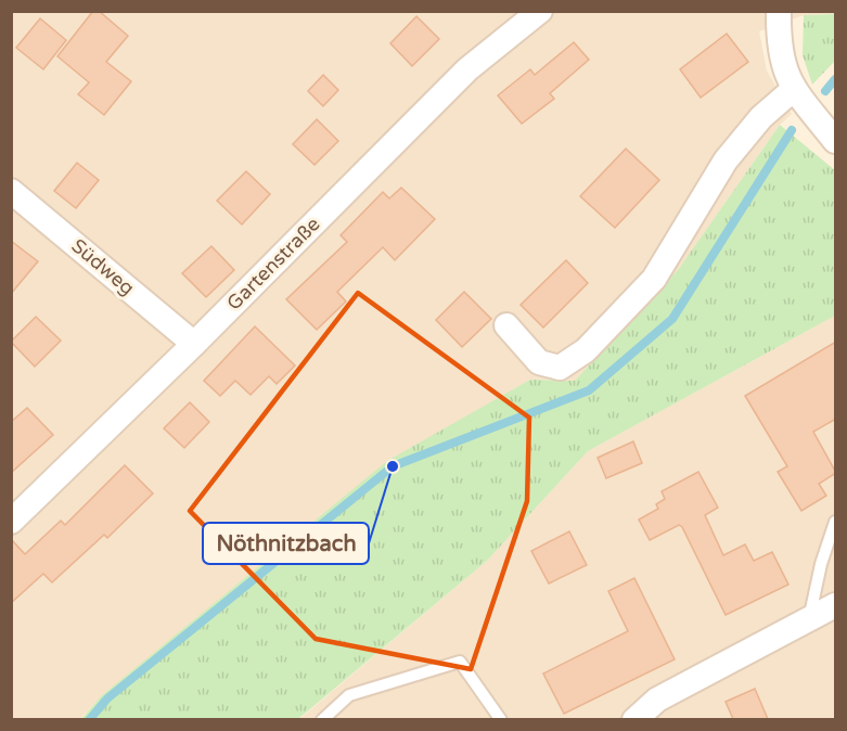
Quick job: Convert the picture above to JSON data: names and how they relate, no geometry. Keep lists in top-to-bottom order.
{
  "streets": {
    "street": ["Gartenstraße", "Südweg"]
  },
  "crossings": [
    ["Gartenstraße", "Südweg"]
  ],
  "places": ["Nöthnitzbach"]
}
